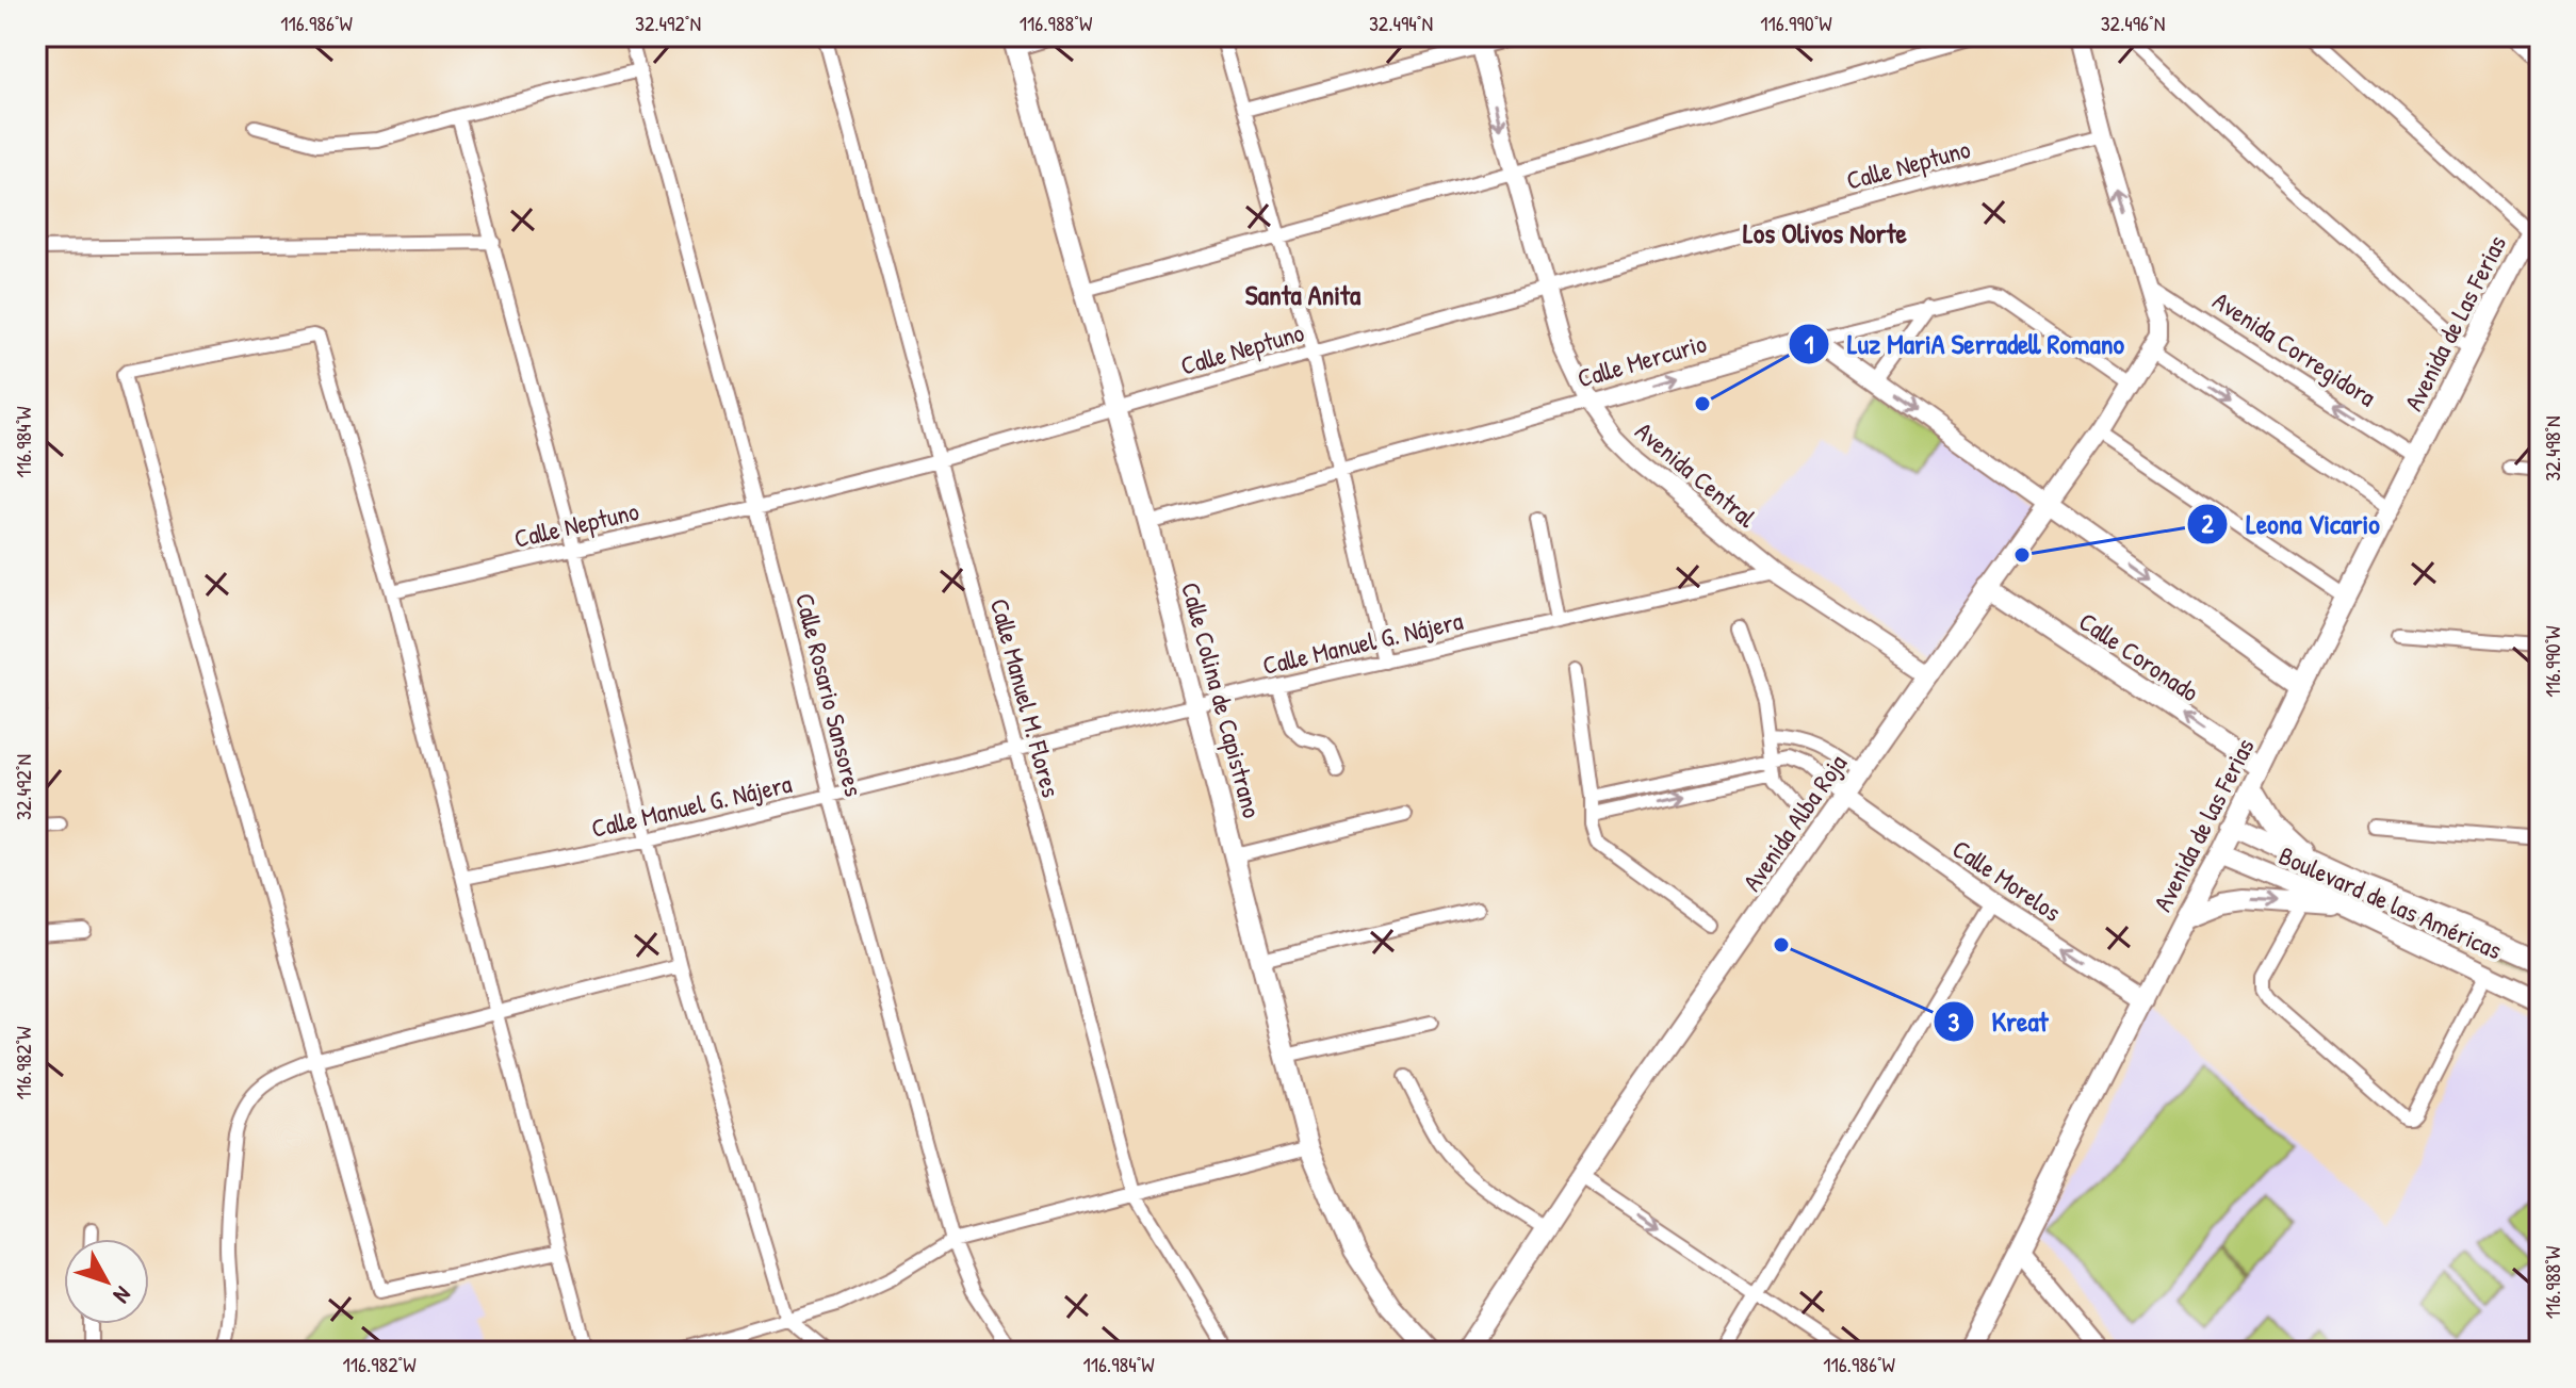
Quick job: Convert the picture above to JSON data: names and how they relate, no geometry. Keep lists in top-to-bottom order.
{
  "streets": {
    "main road": [
      "Avenida de Las Ferias",
      "Calle Coronado",
      "Calle Colina de Capistrano",
      "Avenida Alba Roja",
      "Avenida de las Ferias",
      "Boulevard de las Américas"
    ],
    "street": [
      "Calle Neptuno",
      "Avenida Corregidora",
      "Calle Mercurio",
      "Avenida Central",
      "Calle Manuel G. Nájera",
      "Calle Rosario Sansores",
      "Calle Manuel M. Flores",
      "Calle Morelos"
    ]
  },
  "crossings": [
    ["Calle Neptuno", "Avenida Central"],
    ["Calle Neptuno", "Calle Rosario Sansores"],
    ["Calle Neptuno", "Calle Manuel M. Flores"],
    ["Calle Neptuno", "Calle Colina de Capistrano"],
    ["Avenida de Las Ferias", "Avenida Corregidora"],
    ["Avenida de Las Ferias", "Avenida de las Ferias"],
    ["Avenida Corregidora", "Avenida Alba Roja"],
    ["Avenida Corregidora", "Avenida de las Ferias"],
    ["Calle Mercurio", "Avenida Central"],
    ["Calle Mercurio", "Calle Colina de Capistrano"],
    ["Calle Mercurio", "Avenida Alba Roja"],
    ["Avenida Central", "Calle Manuel G. Nájera"],
    ["Avenida Central", "Avenida Alba Roja"],
    ["Calle Manuel G. Nájera", "Calle Rosario Sansores"],
    ["Calle Manuel G. Nájera", "Calle Manuel M. Flores"],
    ["Calle Manuel G. Nájera", "Calle Colina de Capistrano"],
    ["Calle Coronado", "Avenida Alba Roja"],
    ["Calle Coronado", "Avenida de las Ferias"],
    ["Avenida Alba Roja", "Calle Morelos"],
    ["Avenida de las Ferias", "Calle Morelos"],
    ["Avenida de las Ferias", "Boulevard de las Américas"]
  ],
  "one_way": ["Calle Coronado", "Calle Morelos"],
  "districts": ["Los Olivos Norte", "Santa Anita"],
  "places": ["Luz MariA Serradell Romano", "Leona Vicario", "Kreat"],
  "north": "bottom right",
  "coordinates": [
    "116.986°W",
    "32.492°N",
    "116.988°W",
    "32.494°N",
    "116.990°W",
    "32.496°N",
    "116.984°W",
    "32.498°N",
    "116.982°W"
  ]
}
